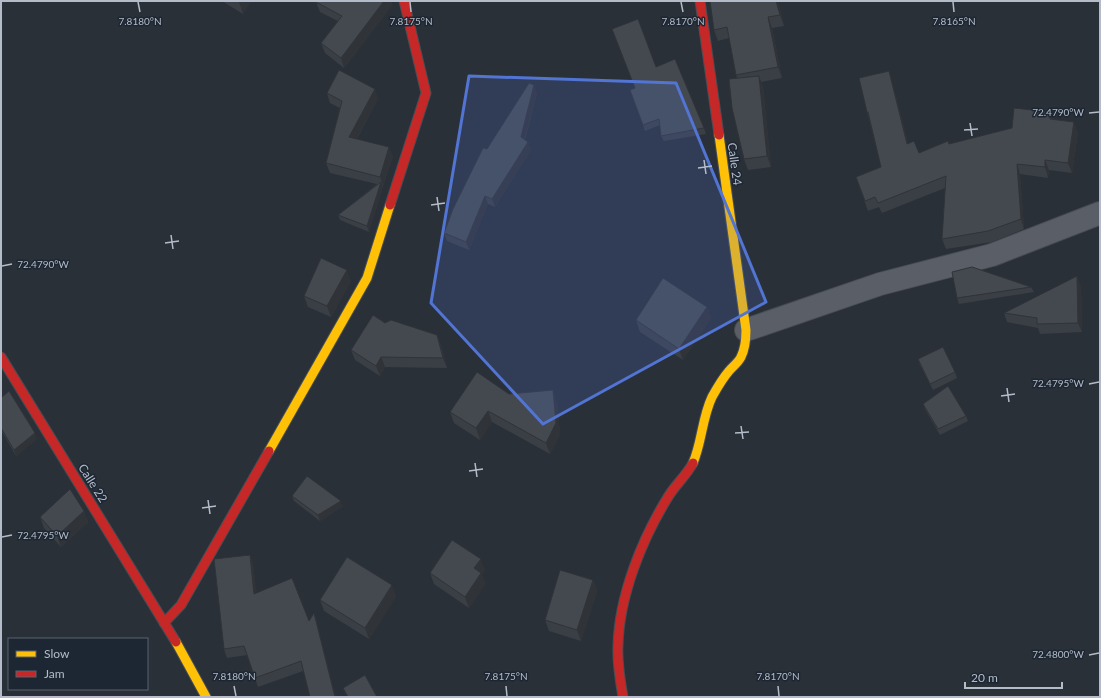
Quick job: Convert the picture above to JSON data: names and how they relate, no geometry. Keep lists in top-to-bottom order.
{
  "streets": {
    "street": ["Calle 24", "Calle 22"]
  },
  "legend": ["Slow", "Jam"],
  "scale_bar": "20 m",
  "coordinates": [
    "7.8180°N",
    "7.8175°N",
    "7.8170°N",
    "7.8165°N",
    "72.4790°W",
    "72.4795°W",
    "72.4800°W"
  ]
}
